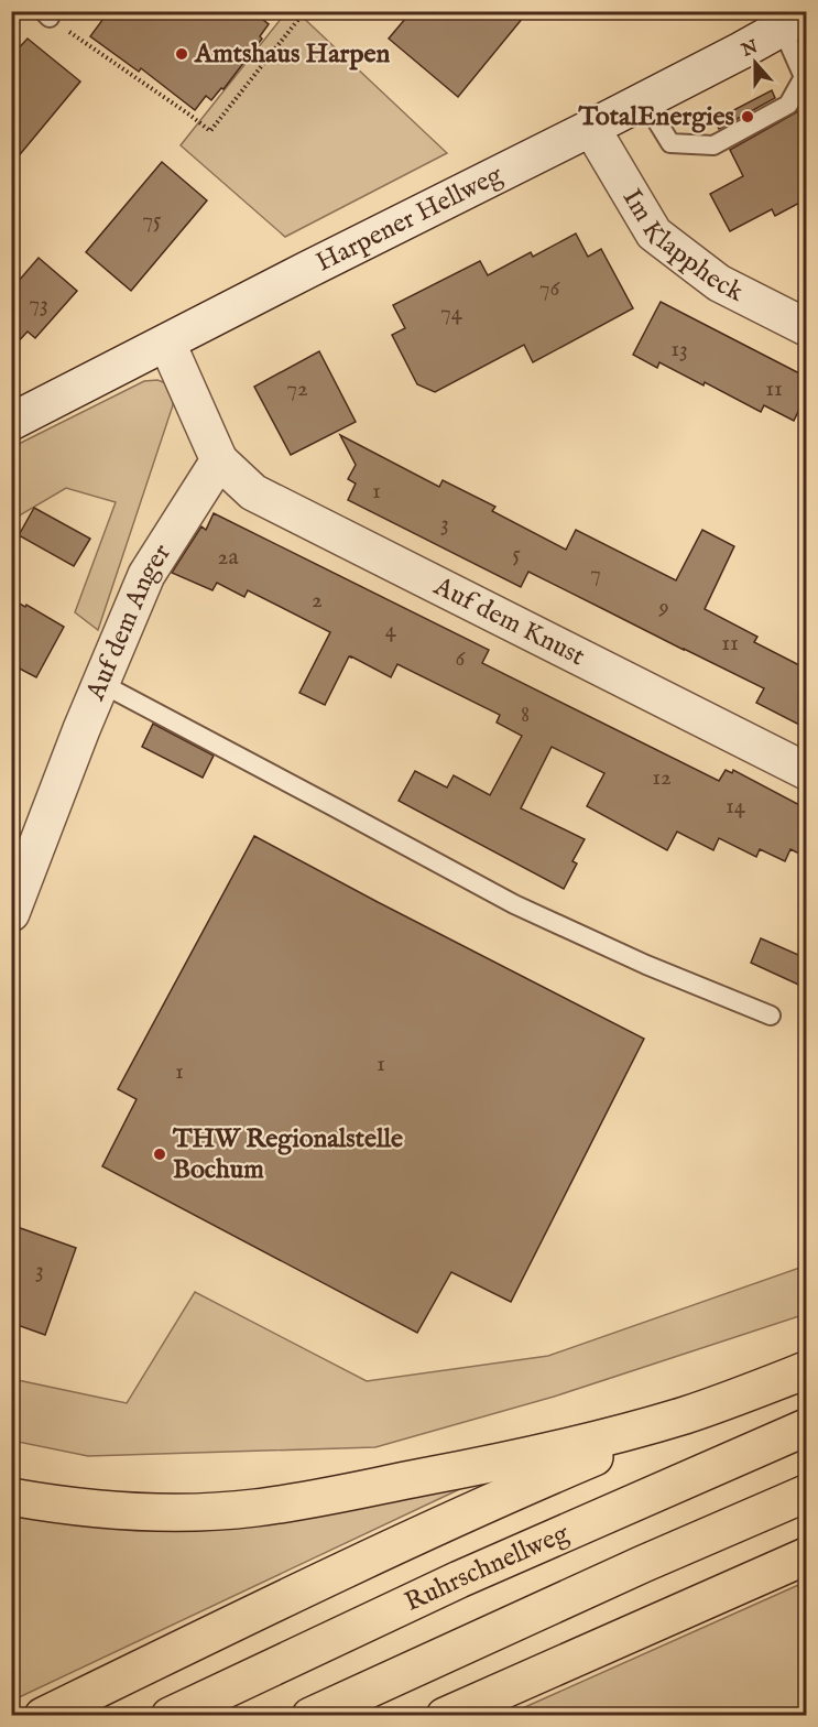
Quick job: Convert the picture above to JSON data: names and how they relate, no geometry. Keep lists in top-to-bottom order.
{
  "streets": {
    "highway": ["Ruhrschnellweg"],
    "street": [
      "Harpener Hellweg",
      "Im Klappheck",
      "Auf dem Knust",
      "Auf dem Anger"
    ]
  },
  "crossings": [
    ["Harpener Hellweg", "Im Klappheck"],
    ["Auf dem Knust", "Auf dem Anger"]
  ],
  "places": ["Amtshaus Harpen", "TotalEnergies", "THW Regionalstelle Bochum"],
  "house_numbers": [
    "75",
    "76",
    "73",
    "74",
    "13",
    "72",
    "11",
    "1",
    "3",
    "5",
    "2a",
    "7",
    "2",
    "9",
    "4",
    "11",
    "6",
    "8",
    "12",
    "14",
    "1",
    "1",
    "3"
  ],
  "north": "top"
}
